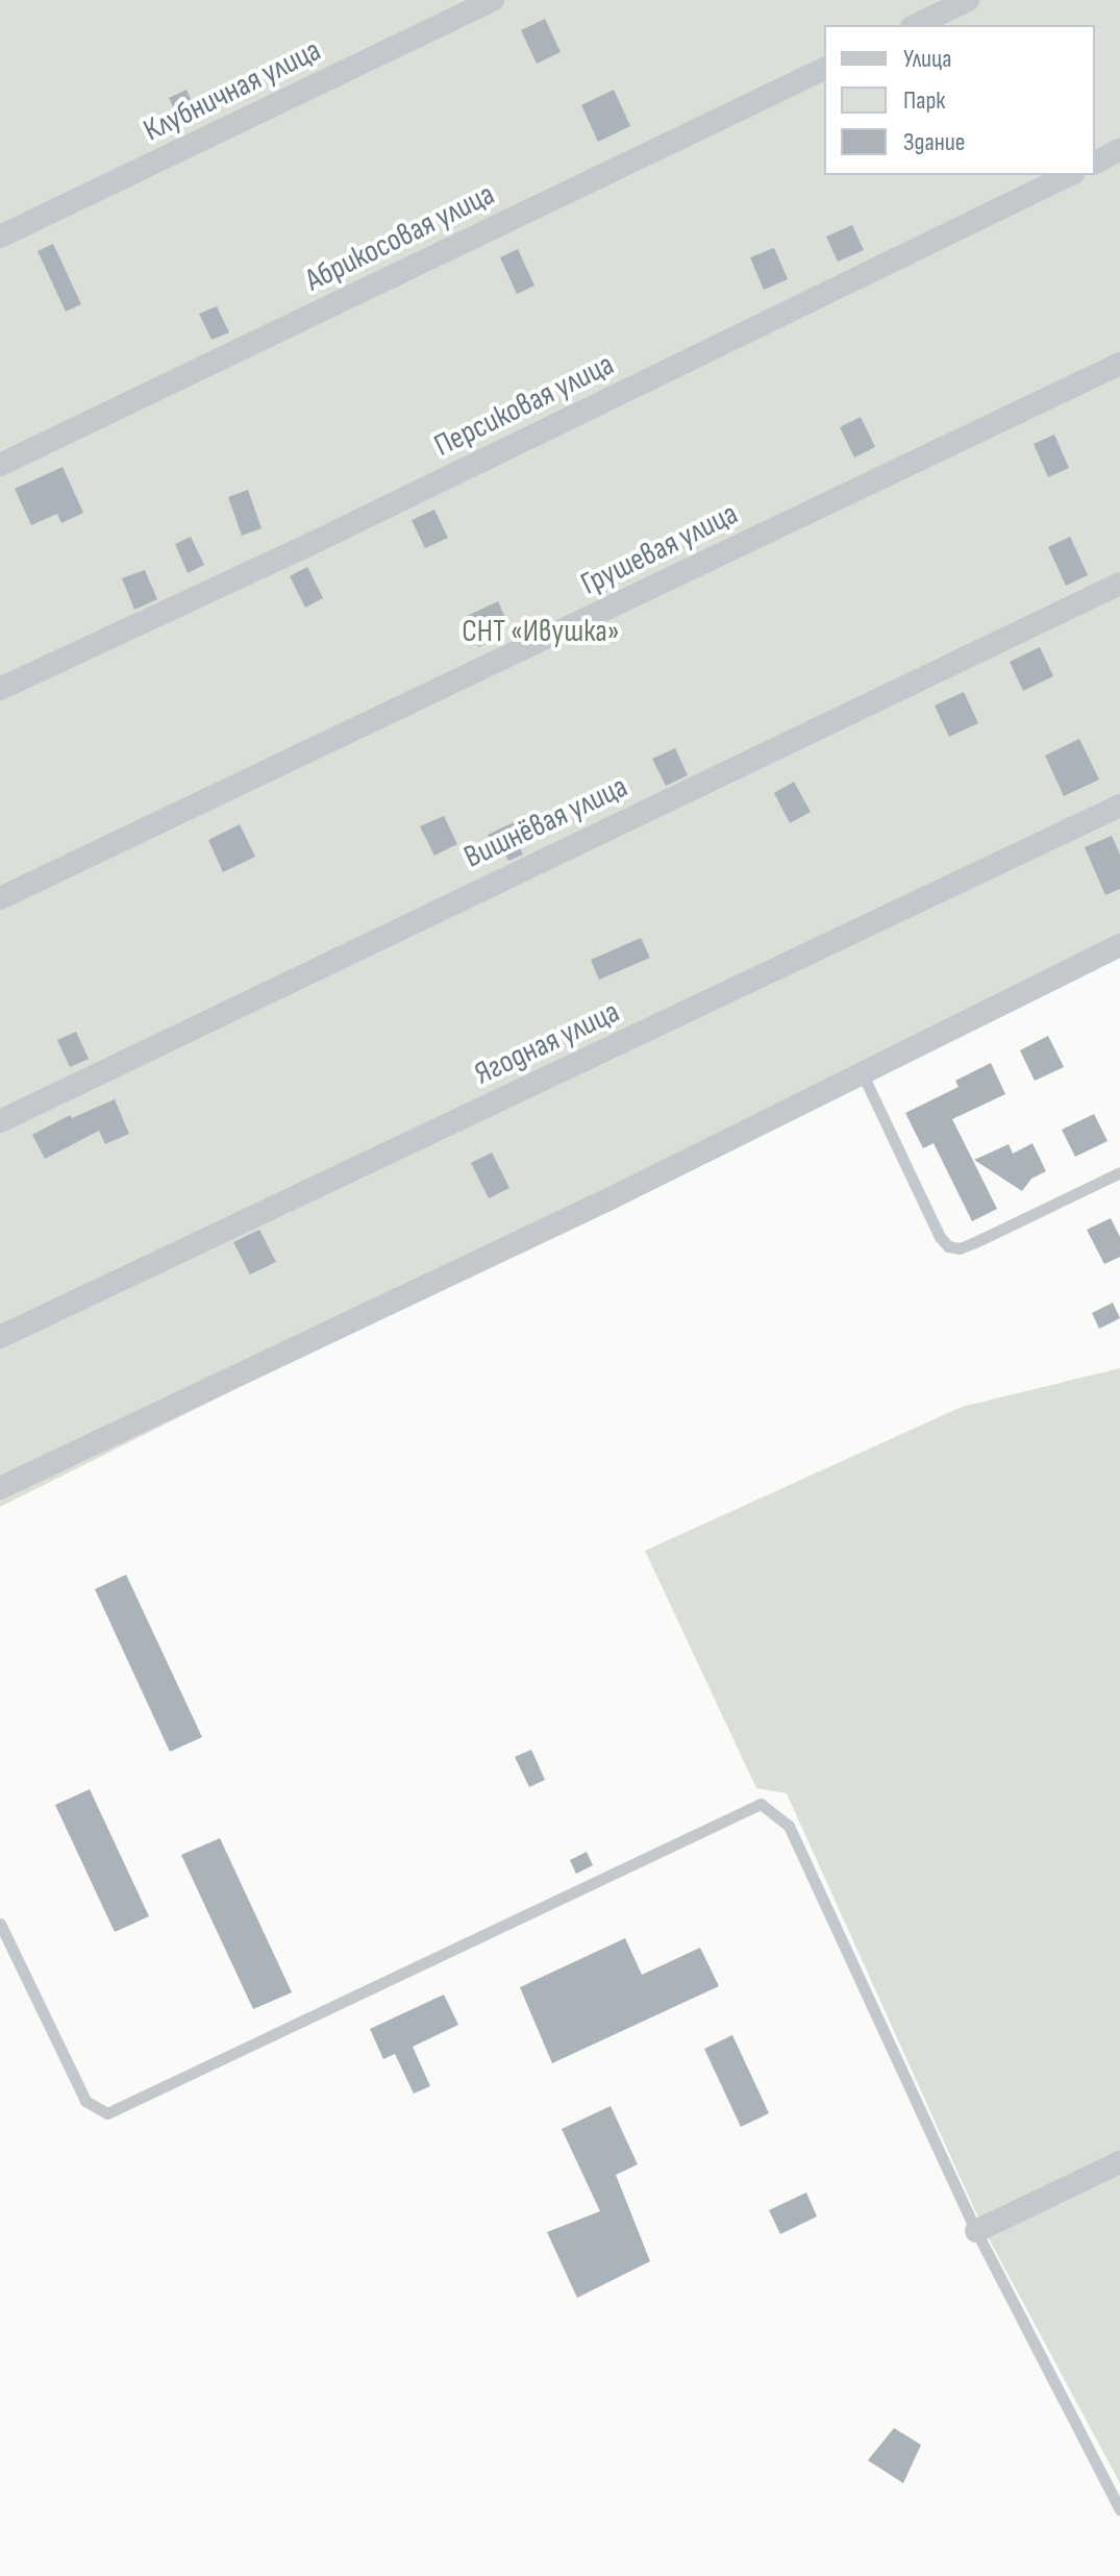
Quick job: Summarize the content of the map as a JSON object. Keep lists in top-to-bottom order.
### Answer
{
  "streets": {
    "street": [
      "Клубничная улица",
      "Абрикосовая улица",
      "Персиковая улица",
      "Грушевая улица",
      "Вишнёвая улица",
      "Ягодная улица"
    ]
  },
  "parks": ["СНТ «Ивушка»"],
  "legend": ["Улица", "Парк", "Здание"]
}
